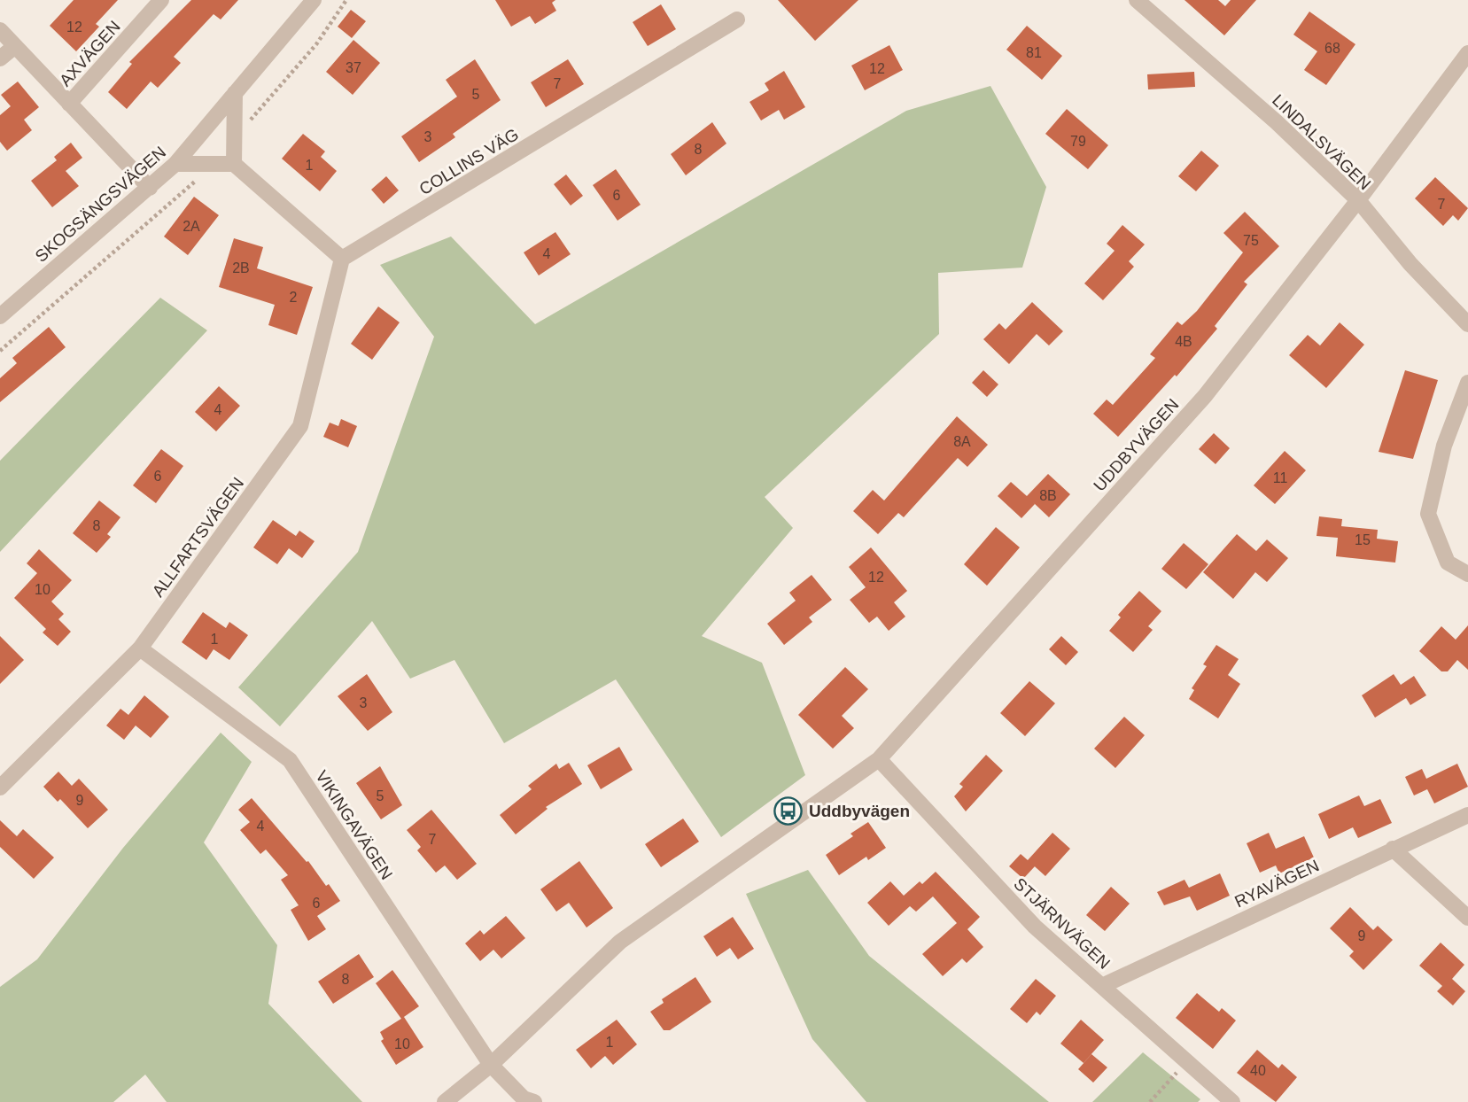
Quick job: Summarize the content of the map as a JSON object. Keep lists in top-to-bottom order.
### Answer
{
  "streets": {
    "street": [
      "AXVÄGEN",
      "LINDALSVÄGEN",
      "COLLINS VÄG",
      "SKOGSÄNGSVÄGEN",
      "UDDBYVÄGEN",
      "ALLFARTSVÄGEN",
      "VIKINGAVÄGEN",
      "RYAVÄGEN",
      "STJÄRNVÄGEN"
    ]
  },
  "crossings": [
    ["AXVÄGEN", "SKOGSÄNGSVÄGEN"],
    ["LINDALSVÄGEN", "UDDBYVÄGEN"],
    ["COLLINS VÄG", "ALLFARTSVÄGEN"],
    ["UDDBYVÄGEN", "VIKINGAVÄGEN"],
    ["UDDBYVÄGEN", "STJÄRNVÄGEN"],
    ["ALLFARTSVÄGEN", "VIKINGAVÄGEN"],
    ["RYAVÄGEN", "STJÄRNVÄGEN"]
  ],
  "places": {
    "bus stop": ["Uddbyvägen"]
  },
  "house_numbers": [
    "12",
    "68",
    "81",
    "37",
    "12",
    "7",
    "5",
    "3",
    "79",
    "8",
    "1",
    "6",
    "7",
    "2A",
    "75",
    "4",
    "2B",
    "2",
    "4B",
    "4",
    "8A",
    "6",
    "11",
    "8B",
    "8",
    "15",
    "12",
    "10",
    "1",
    "3",
    "5",
    "9",
    "4",
    "7",
    "6",
    "9",
    "8",
    "1",
    "10",
    "40"
  ]
}
